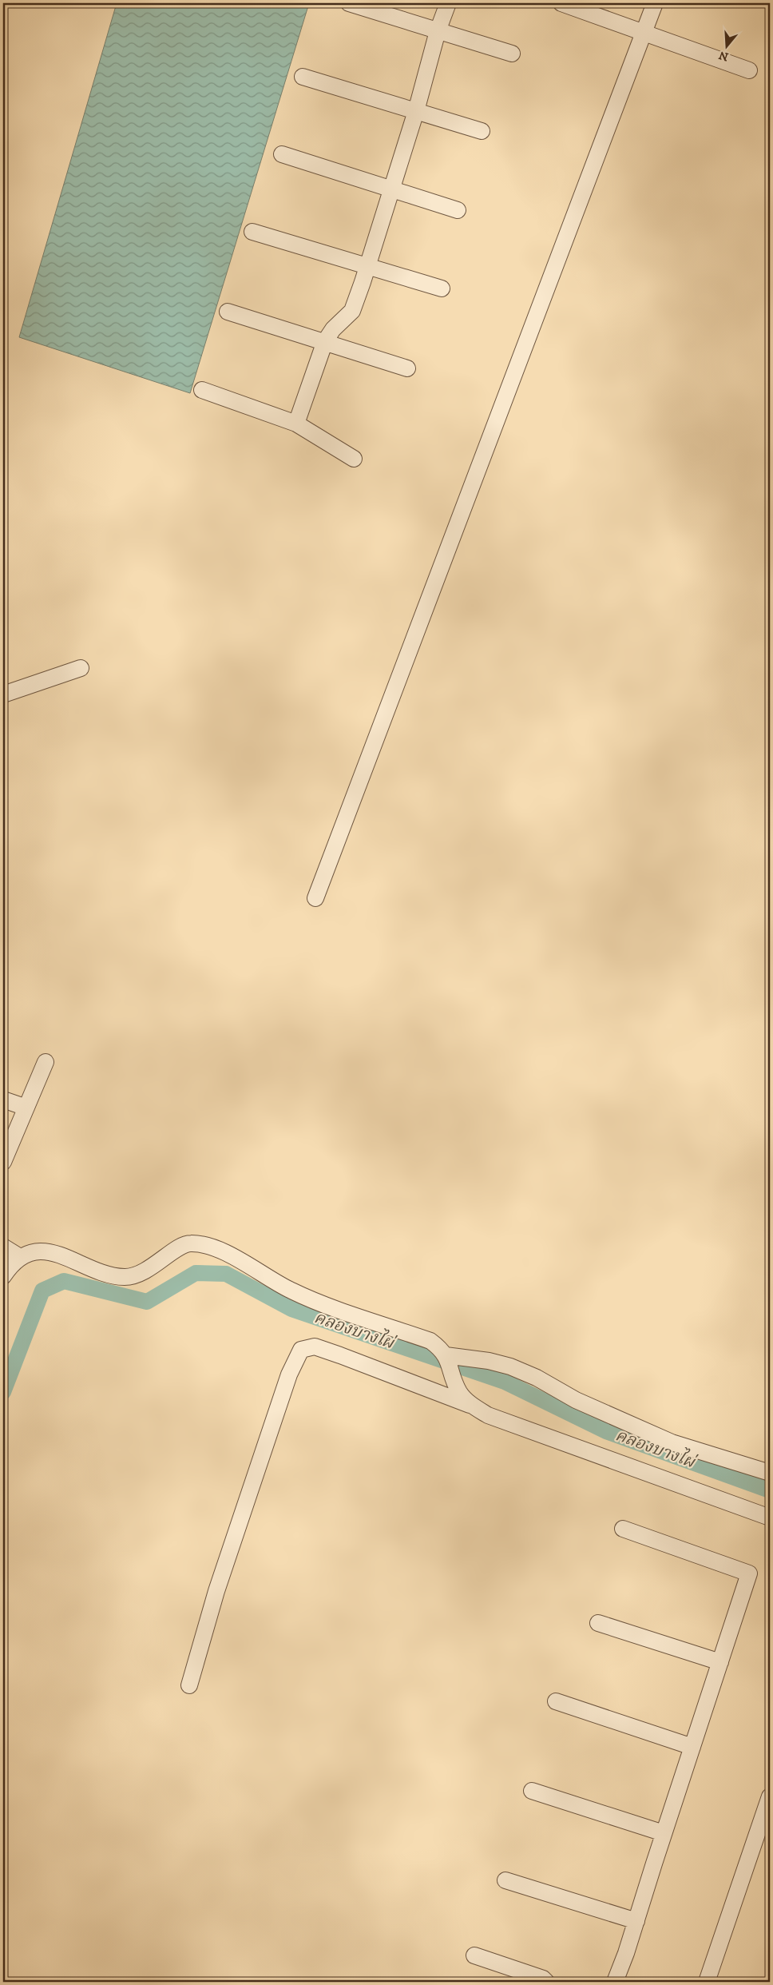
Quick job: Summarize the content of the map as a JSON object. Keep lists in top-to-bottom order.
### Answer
{
  "water": ["คลองบางไผ่"],
  "north": "bottom"
}
